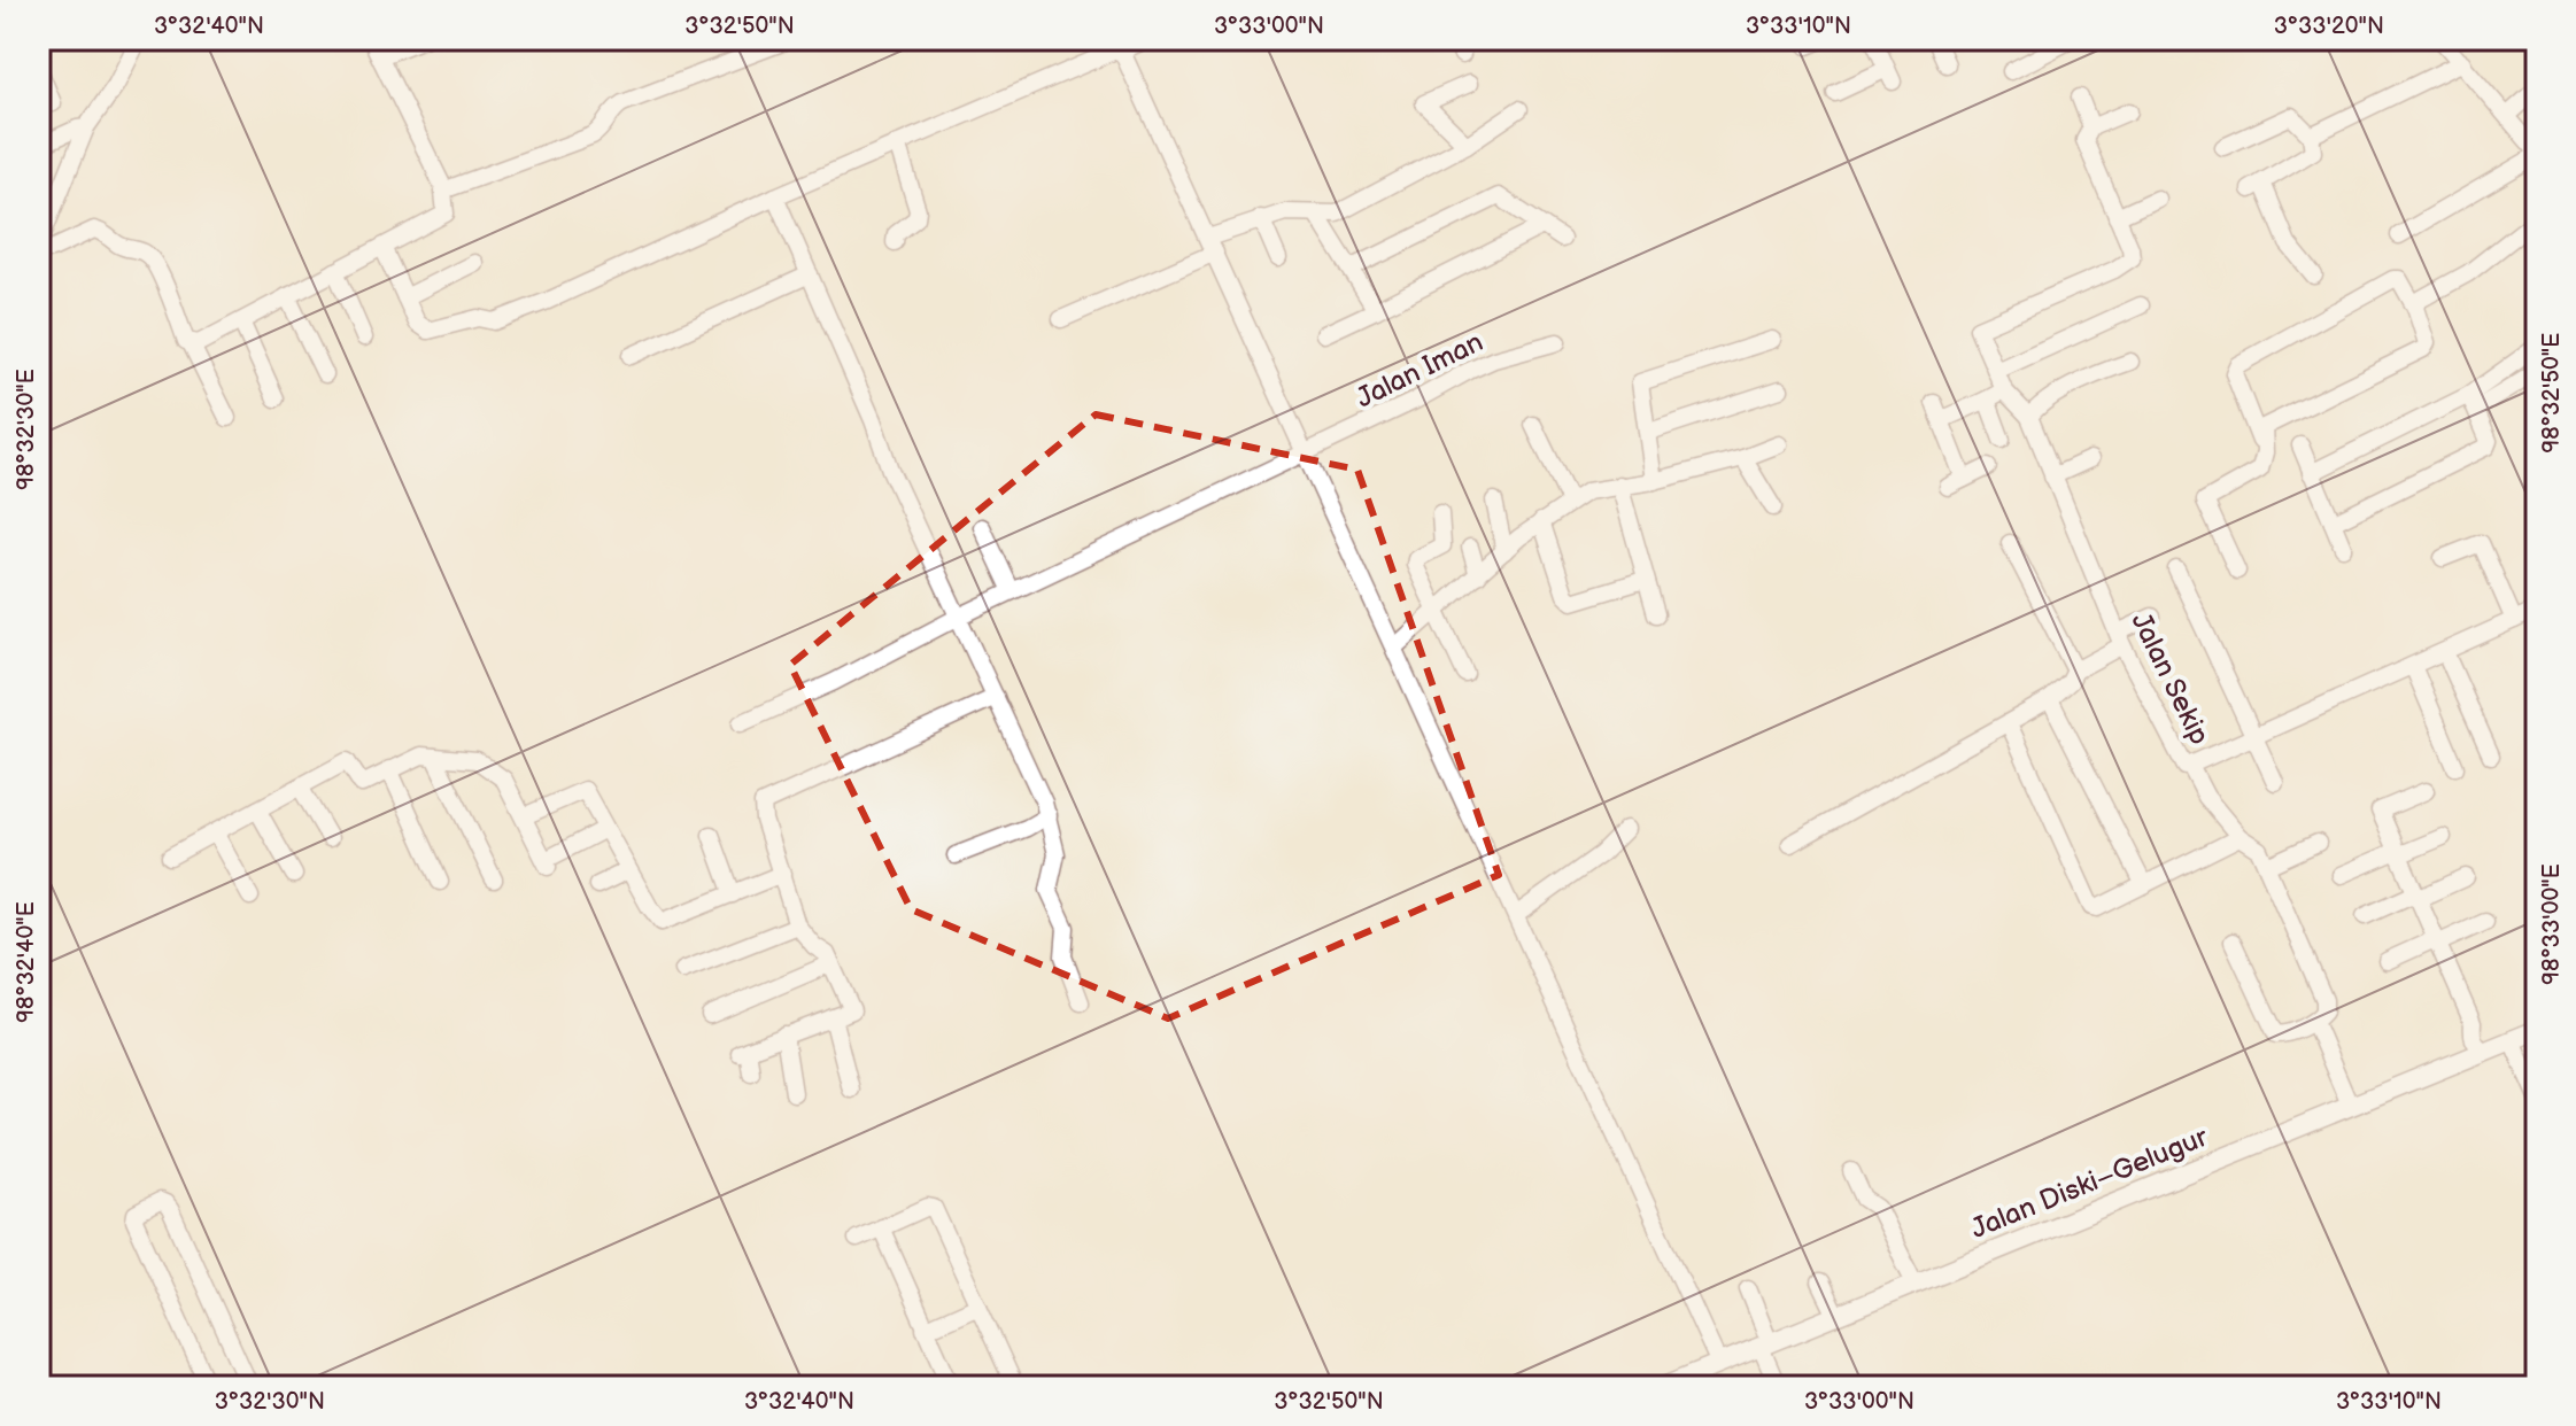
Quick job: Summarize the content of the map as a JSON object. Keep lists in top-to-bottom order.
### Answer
{
  "streets": {
    "main road": ["Jalan Diski–Gelugur"],
    "street": ["Jalan Iman", "Jalan Sekip"]
  },
  "coordinates": [
    "3°32'40\"N",
    "3°32'50\"N",
    "3°33'00\"N",
    "3°33'10\"N",
    "3°33'20\"N",
    "98°32'50\"E",
    "98°32'30\"E",
    "98°33'00\"E",
    "98°32'40\"E",
    "3°32'30\"N"
  ]
}
